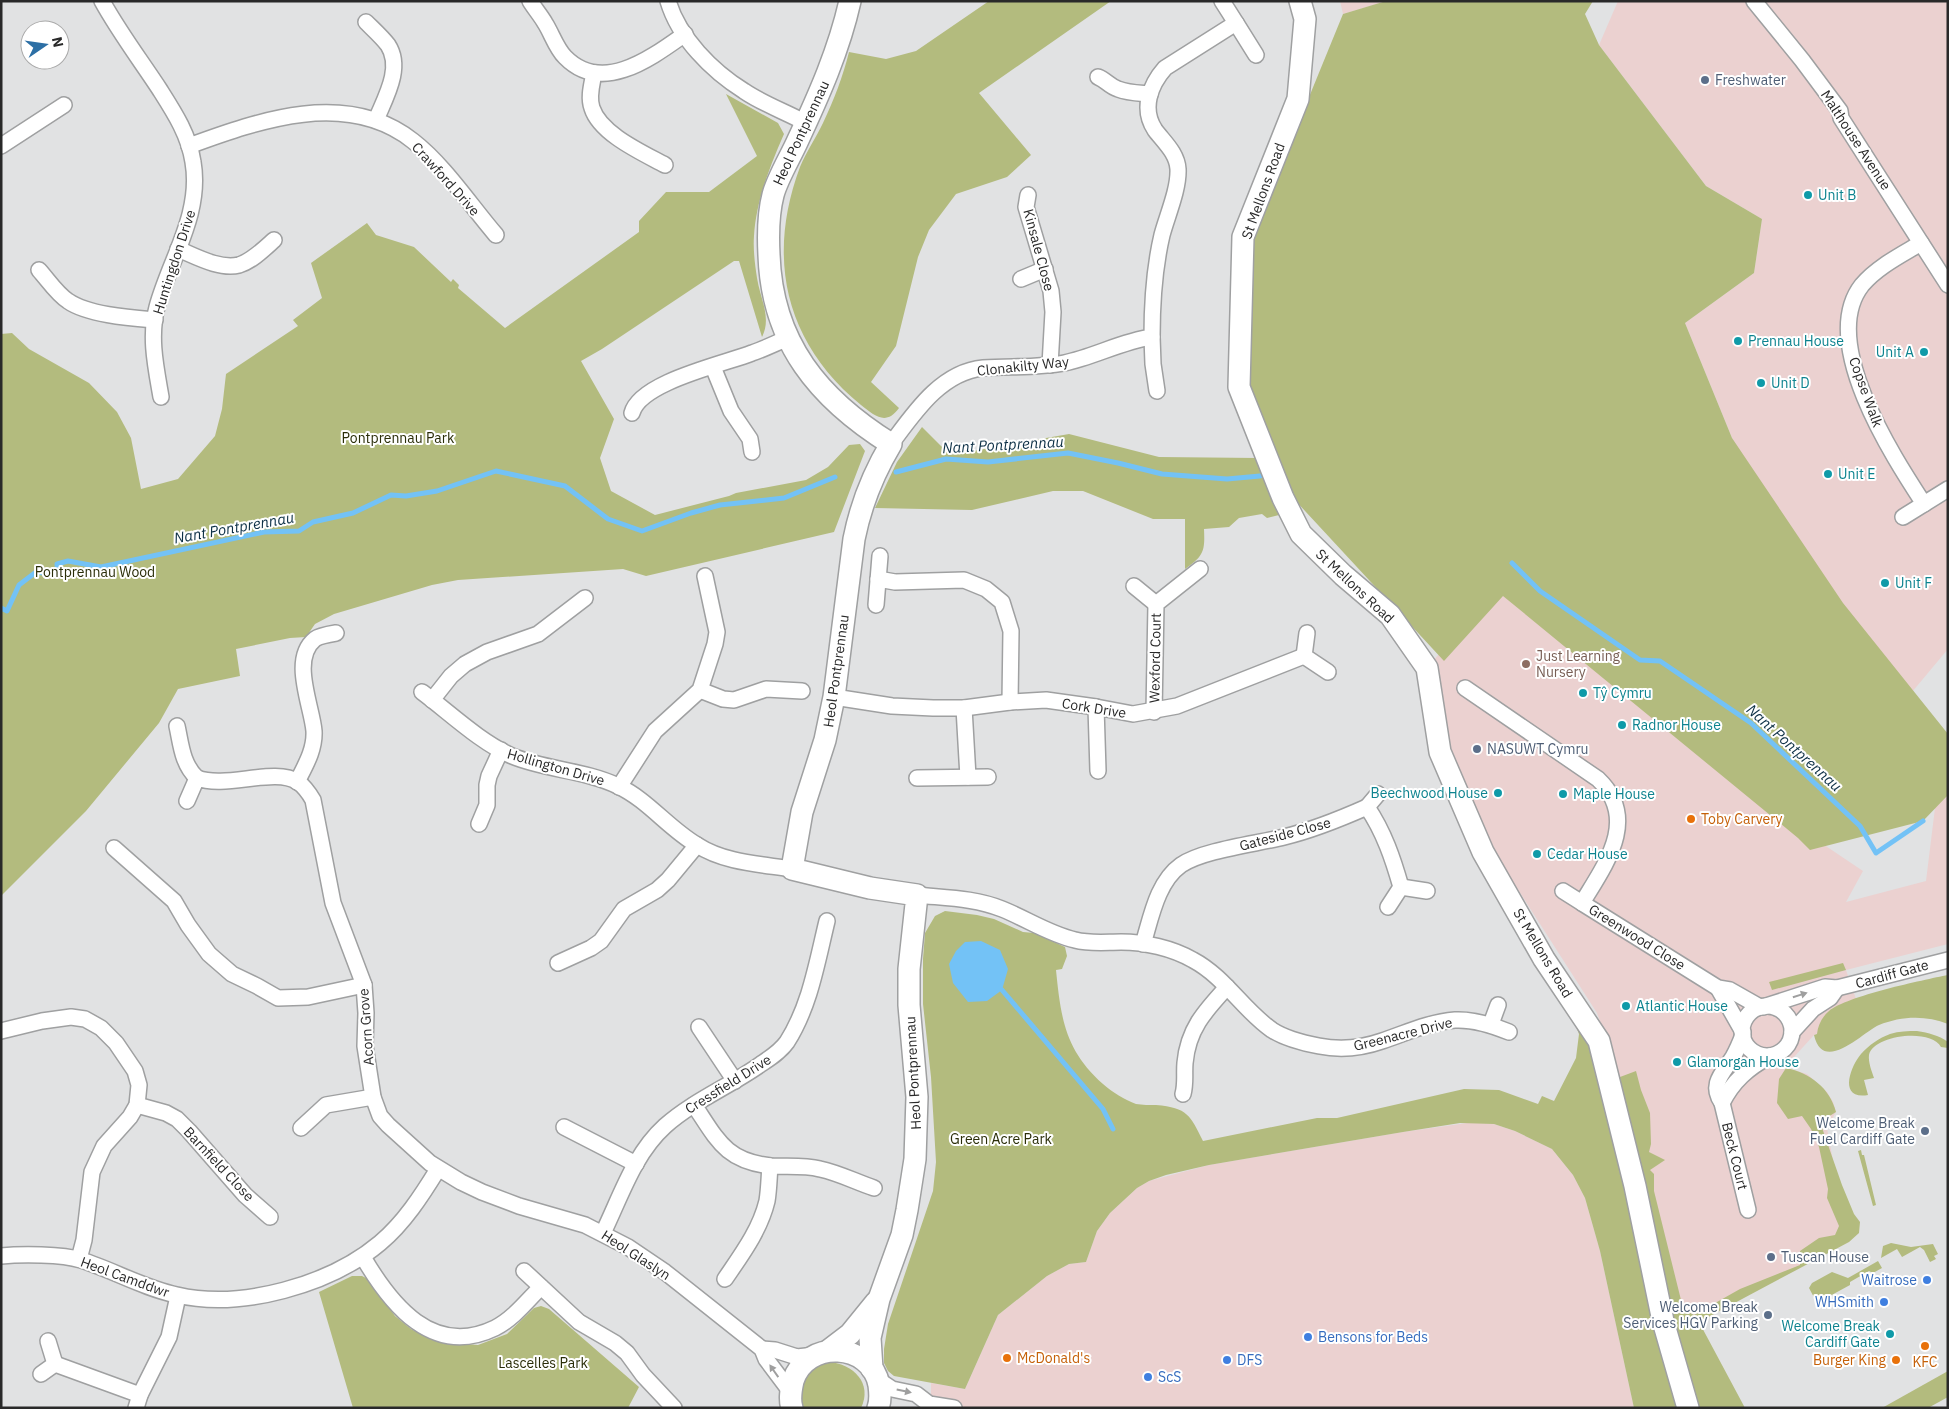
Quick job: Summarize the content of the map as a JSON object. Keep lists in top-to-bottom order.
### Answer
{
  "streets": {
    "street": [
      "Heol Pontprennau",
      "Malthouse Avenue",
      "Crawford Drive",
      "St Mellons Road",
      "Kinsale Close",
      "Huntingdon Drive",
      "Clonakilty Way",
      "Copse Walk",
      "Wexford Court",
      "Cork Drive",
      "Hollington Drive",
      "Gateside Close",
      "Greenwood Close",
      "Cardiff Gate",
      "Acorn Grove",
      "Greenacre Drive",
      "Cressfield Drive",
      "Beck Court",
      "Barnfield Close",
      "Heol Glaslyn",
      "Heol Camddwr"
    ]
  },
  "crossings": [
    ["Heol Pontprennau", "Clonakilty Way"],
    ["Heol Pontprennau", "Cork Drive"],
    ["Heol Pontprennau", "Hollington Drive"],
    ["Heol Pontprennau", "Greenacre Drive"],
    ["Heol Pontprennau", "Heol Glaslyn"],
    ["Malthouse Avenue", "Copse Walk"],
    ["Crawford Drive", "Huntingdon Drive"],
    ["Kinsale Close", "Clonakilty Way"],
    ["Wexford Court", "Cork Drive"],
    ["Gateside Close", "Greenacre Drive"],
    ["Greenwood Close", "Cardiff Gate"],
    ["Greenwood Close", "Beck Court"],
    ["Cardiff Gate", "Beck Court"],
    ["Acorn Grove", "Heol Glaslyn"],
    ["Acorn Grove", "Heol Camddwr"],
    ["Cressfield Drive", "Heol Glaslyn"],
    ["Heol Glaslyn", "Heol Camddwr"]
  ],
  "water": ["Nant Pontprennau"],
  "parks": [
    "Pontprennau Park",
    "Pontprennau Wood",
    "Green Acre Park",
    "Lascelles Park"
  ],
  "places": [
    "Freshwater",
    "Unit B",
    "Prennau House",
    "Unit A",
    "Unit D",
    "Unit E",
    "Unit F",
    "Just Learning Nursery",
    "Tŷ Cymru",
    "Radnor House",
    "NASUWT Cymru",
    "Beechwood House",
    "Maple House",
    "Toby Carvery",
    "Cedar House",
    "Atlantic House",
    "Glamorgan House",
    "Welcome Break Fuel Cardiff Gate",
    "Tuscan House",
    "Waitrose",
    "WHSmith",
    "Welcome Break Services HGV Parking",
    "Welcome Break Cardiff Gate",
    "Bensons for Beds",
    "KFC",
    "McDonald's",
    "DFS",
    "Burger King",
    "ScS"
  ],
  "north": "right"
}
